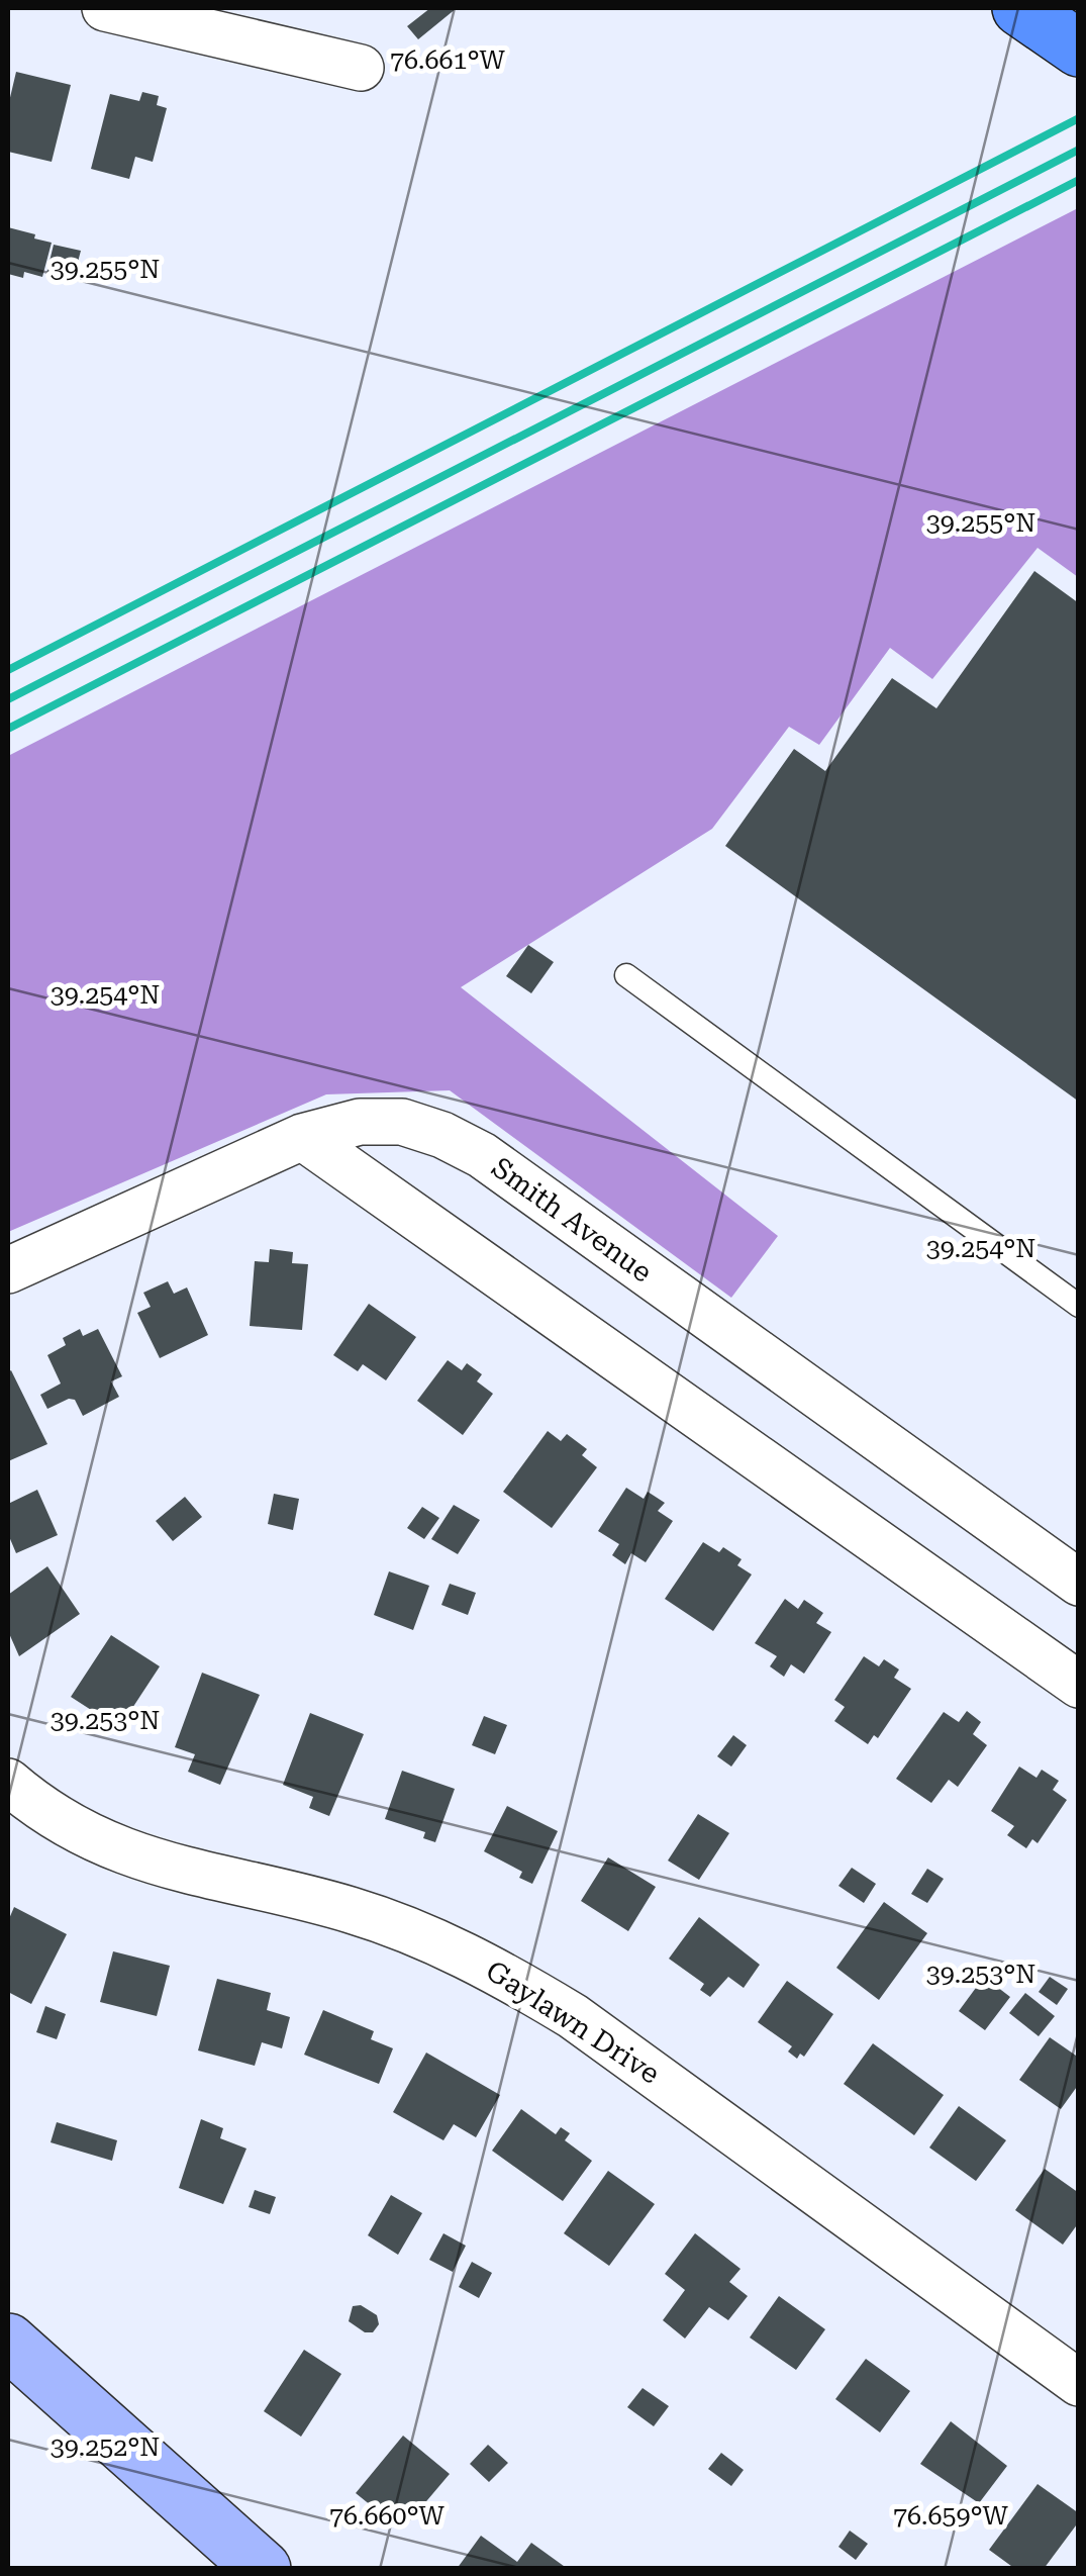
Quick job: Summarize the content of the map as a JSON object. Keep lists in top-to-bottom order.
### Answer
{
  "streets": {
    "street": ["Smith Avenue", "Gaylawn Drive"]
  },
  "coordinates": [
    "76.661°W",
    "39.255°N",
    "39.254°N",
    "39.253°N",
    "39.252°N",
    "76.660°W",
    "76.659°W"
  ]
}
